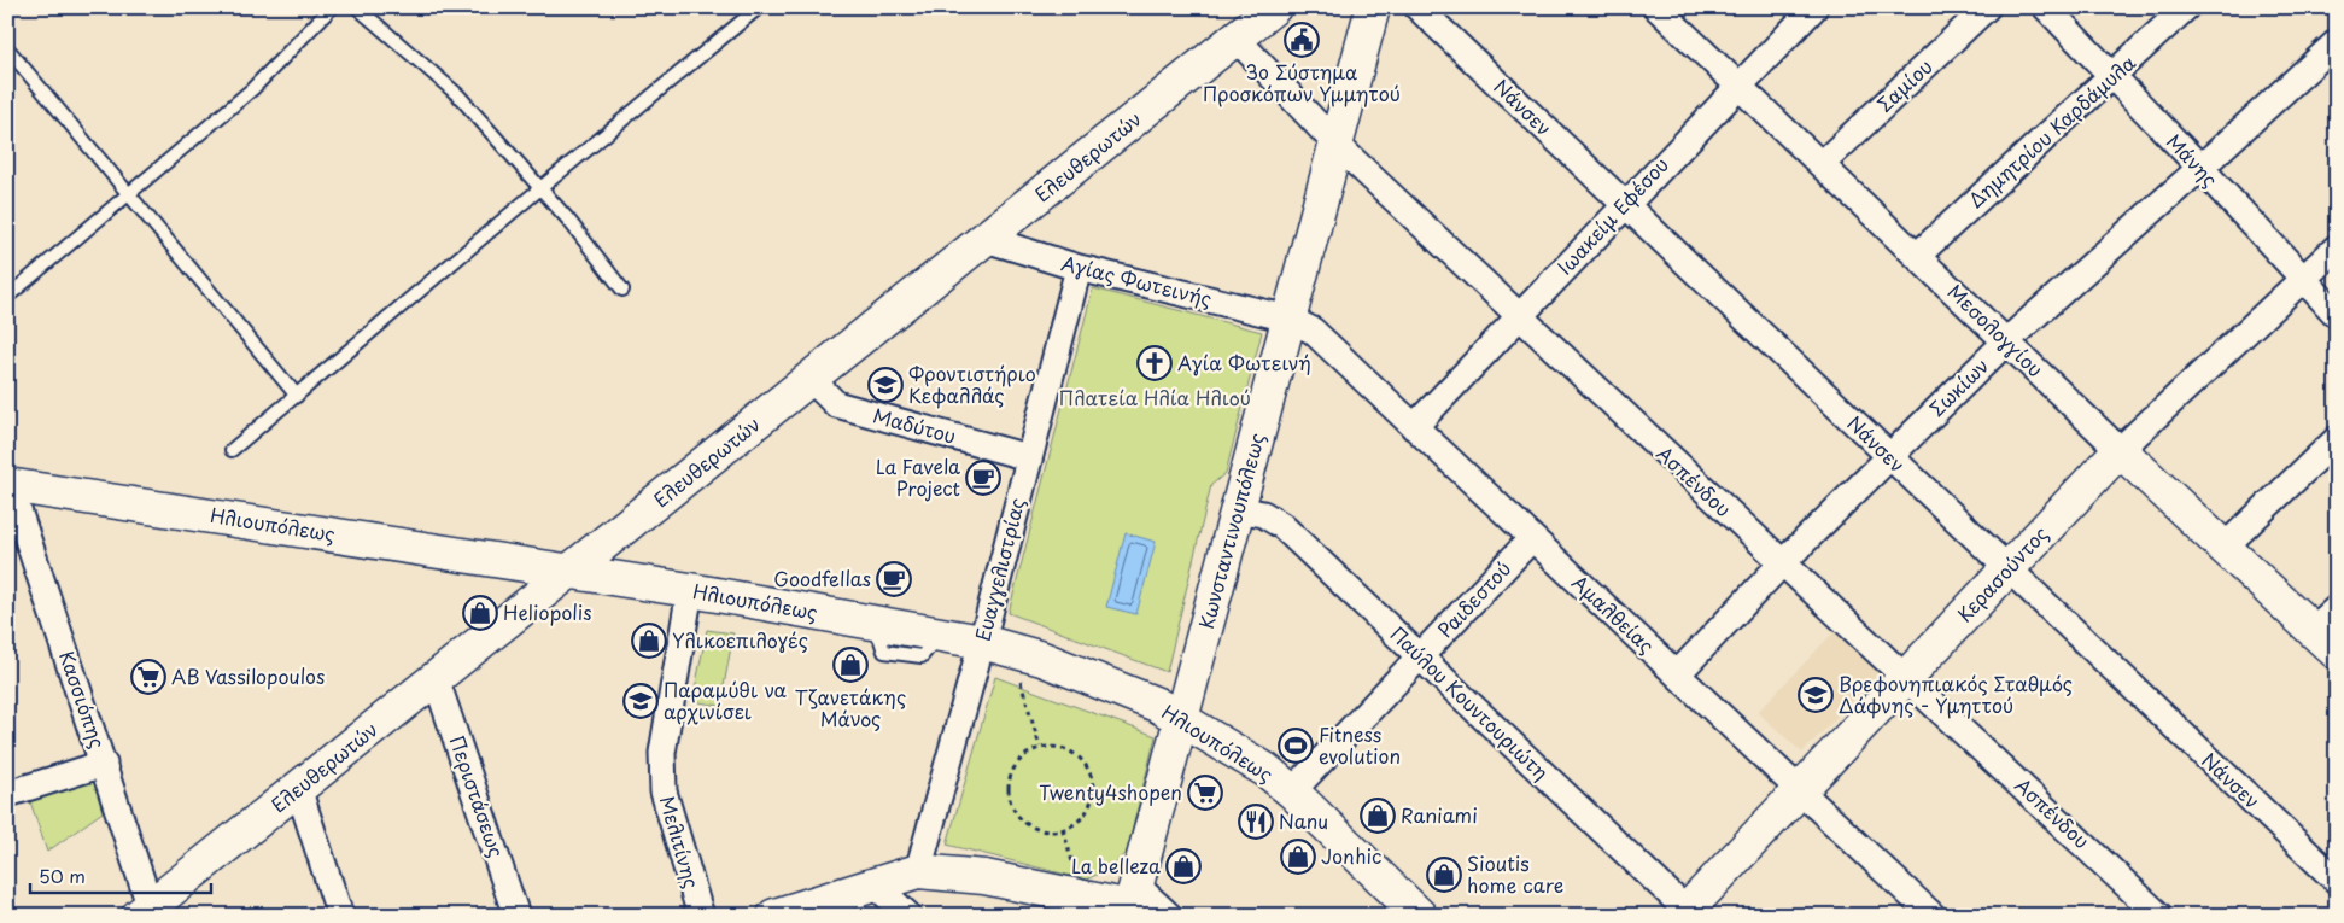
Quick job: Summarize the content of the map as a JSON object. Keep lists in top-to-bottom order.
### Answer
{
  "streets": {
    "main road": [
      "Ελευθερωτών",
      "Μεσολογγίου",
      "Ηλιουπόλεως",
      "Κωνσταντινουπόλεως",
      "Κερασούντος"
    ],
    "street": [
      "Σαμίου",
      "Νάνσεν",
      "Δημητρίου Καρδάμυλα",
      "Μάνης",
      "Ιωακείμ Εφέσου",
      "Αγίας Φωτεινής",
      "Σωκίων",
      "Μαδύτου",
      "Ασπένδου",
      "Ευαγγελιστρίας",
      "Ραιδεστού",
      "Αμαλθείας",
      "Κασσιόπης",
      "Παύλου Κουντουριώτη",
      "Περιστάσεως",
      "Μελιτίνης"
    ]
  },
  "crossings": [
    ["Σαμίου", "Μεσολογγίου"],
    ["Νάνσεν", "Ιωακείμ Εφέσου"],
    ["Νάνσεν", "Σωκίων"],
    ["Νάνσεν", "Κερασούντος"],
    ["Δημητρίου Καρδάμυλα", "Μάνης"],
    ["Δημητρίου Καρδάμυλα", "Μεσολογγίου"],
    ["Ελευθερωτών", "Αγίας Φωτεινής"],
    ["Ελευθερωτών", "Μαδύτου"],
    ["Ελευθερωτών", "Ασπένδου"],
    ["Ελευθερωτών", "Ηλιουπόλεως"],
    ["Ελευθερωτών", "Κασσιόπης"],
    ["Ελευθερωτών", "Περιστάσεως"],
    ["Μάνης", "Σωκίων"],
    ["Μάνης", "Κερασούντος"],
    ["Ιωακείμ Εφέσου", "Μεσολογγίου"],
    ["Ιωακείμ Εφέσου", "Ασπένδου"],
    ["Ιωακείμ Εφέσου", "Αμαλθείας"],
    ["Αγίας Φωτεινής", "Κωνσταντινουπόλεως"],
    ["Αγίας Φωτεινής", "Ευαγγελιστρίας"],
    ["Αγίας Φωτεινής", "Αμαλθείας"],
    ["Μεσολογγίου", "Σωκίων"],
    ["Μεσολογγίου", "Κερασούντος"],
    ["Σωκίων", "Ασπένδου"],
    ["Σωκίων", "Αμαλθείας"],
    ["Μαδύτου", "Ευαγγελιστρίας"],
    ["Ασπένδου", "Κωνσταντινουπόλεως"],
    ["Ασπένδου", "Κερασούντος"],
    ["Ηλιουπόλεως", "Κωνσταντινουπόλεως"],
    ["Ηλιουπόλεως", "Ευαγγελιστρίας"],
    ["Ηλιουπόλεως", "Ραιδεστού"],
    ["Ηλιουπόλεως", "Κασσιόπης"],
    ["Ηλιουπόλεως", "Μελιτίνης"],
    ["Κωνσταντινουπόλεως", "Αμαλθείας"],
    ["Κωνσταντινουπόλεως", "Παύλου Κουντουριώτη"],
    ["Κερασούντος", "Αμαλθείας"],
    ["Κερασούντος", "Παύλου Κουντουριώτη"],
    ["Ραιδεστού", "Αμαλθείας"],
    ["Ραιδεστού", "Παύλου Κουντουριώτη"]
  ],
  "parks": ["Πλατεία Ηλία Ηλιού"],
  "places": {
    "public building": ["3o Σύστημα Προσκόπων Υμμητού"],
    "church": ["Αγία Φωτεινή"],
    "school or university": ["Φροντιστήριο Κεφαλλάς", "Βρεφονηπιακός Σταθμός Δάφνης - Υμηττού", "Παραμύθι να αρχινίσει"],
    "cafe": ["La Favela Project", "Goodfellas"],
    "shop": [
      "Heliopolis",
      "Υλικοεπιλογές",
      "Τζανετάκης Μάνος",
      "Raniami",
      "Jonhic",
      "La belleza",
      "Sioutis home care"
    ],
    "supermarket": ["AB Vassilopoulos", "Twenty4shopen"],
    "sports": ["Fitness evolution"],
    "restaurant": ["Nanu"]
  },
  "scale_bar": "50 m"
}
